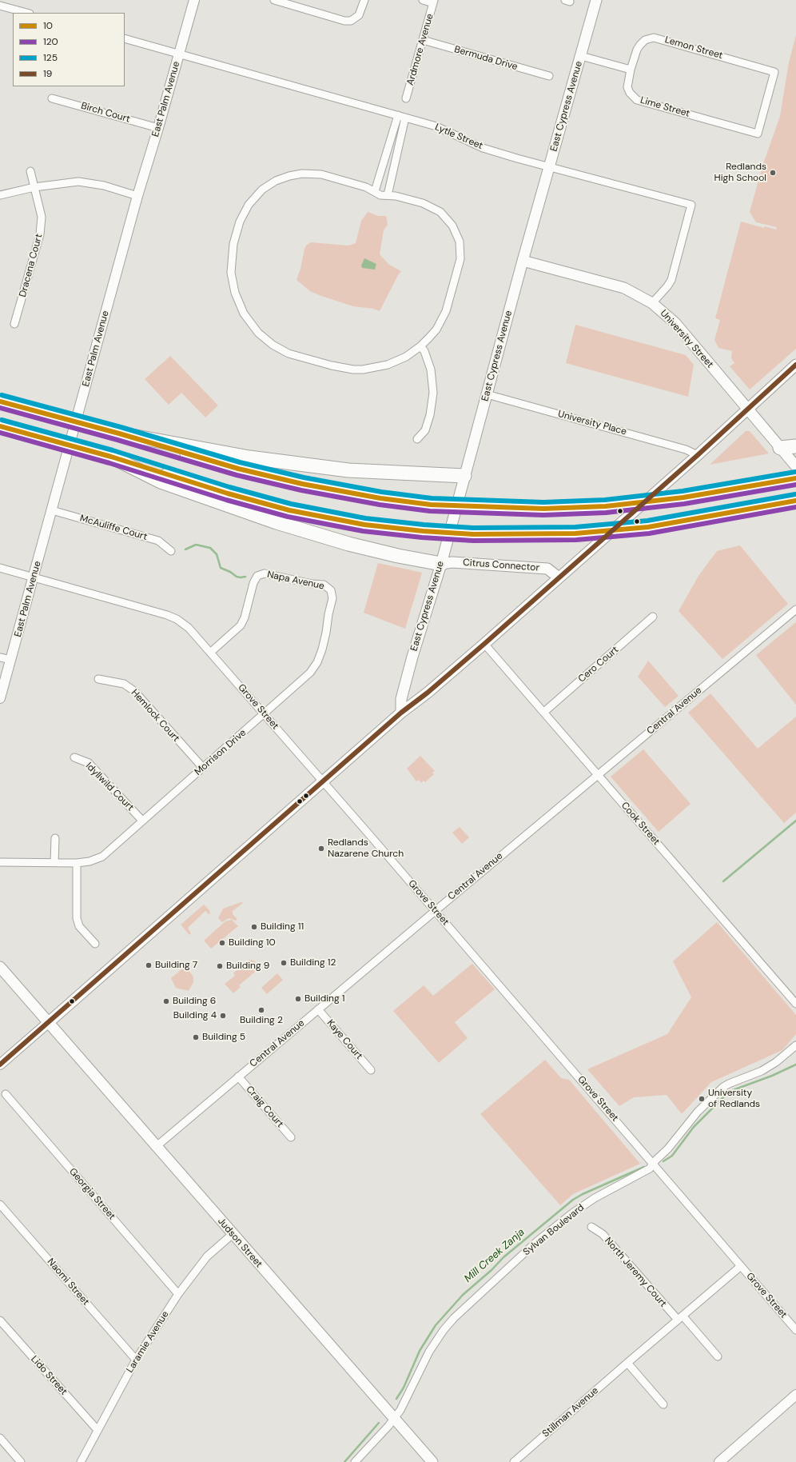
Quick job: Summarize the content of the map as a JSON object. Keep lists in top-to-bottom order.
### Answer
{
  "streets": {
    "main road": [
      "East Cypress Avenue",
      "University Street",
      "Citrus Connector",
      "Judson Street"
    ],
    "street": [
      "Lemon Street",
      "Ardmore Avenue",
      "Bermuda Drive",
      "East Palm Avenue",
      "Lime Street",
      "Birch Court",
      "Lytle Street",
      "Dracena Court",
      "University Place",
      "McAuliffe Court",
      "Napa Avenue",
      "Cero Court",
      "Grove Street",
      "Central Avenue",
      "Hemlock Court",
      "Morrison Drive",
      "Idyllwild Court",
      "Cook Street",
      "Kaye Court",
      "Craig Court",
      "Georgia Street",
      "Sylvan Boulevard",
      "North Jeremy Court",
      "Naomi Street",
      "Laramie Avenue",
      "Lido Street",
      "Stillman Avenue"
    ]
  },
  "crossings": [
    ["Lemon Street", "Lime Street"],
    ["Ardmore Avenue", "Bermuda Drive"],
    ["East Palm Avenue", "Birch Court"],
    ["East Palm Avenue", "Lytle Street"],
    ["East Palm Avenue", "McAuliffe Court"],
    ["East Palm Avenue", "Grove Street"],
    ["East Cypress Avenue", "Lytle Street"],
    ["East Cypress Avenue", "University Street"],
    ["East Cypress Avenue", "University Place"],
    ["East Cypress Avenue", "Citrus Connector"],
    ["Lytle Street", "University Street"],
    ["Napa Avenue", "Grove Street"],
    ["Napa Avenue", "Morrison Drive"],
    ["Cero Court", "Cook Street"],
    ["Grove Street", "Central Avenue"],
    ["Grove Street", "Morrison Drive"],
    ["Grove Street", "Sylvan Boulevard"],
    ["Grove Street", "Stillman Avenue"],
    ["Central Avenue", "Cook Street"],
    ["Central Avenue", "Kaye Court"],
    ["Central Avenue", "Craig Court"],
    ["Central Avenue", "Judson Street"],
    ["Hemlock Court", "Morrison Drive"],
    ["Morrison Drive", "Idyllwild Court"],
    ["Georgia Street", "Laramie Avenue"],
    ["Sylvan Boulevard", "Judson Street"],
    ["Judson Street", "Laramie Avenue"],
    ["North Jeremy Court", "Stillman Avenue"],
    ["Naomi Street", "Laramie Avenue"],
    ["Laramie Avenue", "Lido Street"]
  ],
  "water": ["Mill Creek Zanja"],
  "places": [
    "Redlands High School",
    "Redlands Nazarene Church",
    "Building 11",
    "Building 10",
    "Building 12",
    "Building 7",
    "Building 9",
    "Building 1",
    "Building 6",
    "Building 2",
    "Building 4",
    "Building 5",
    "University of Redlands"
  ],
  "lines": [
    "transit line 19",
    "transit line 125",
    "transit line 10",
    "transit line 120"
  ],
  "legend": [
    "10",
    "120",
    "125",
    "19"
  ]
}
